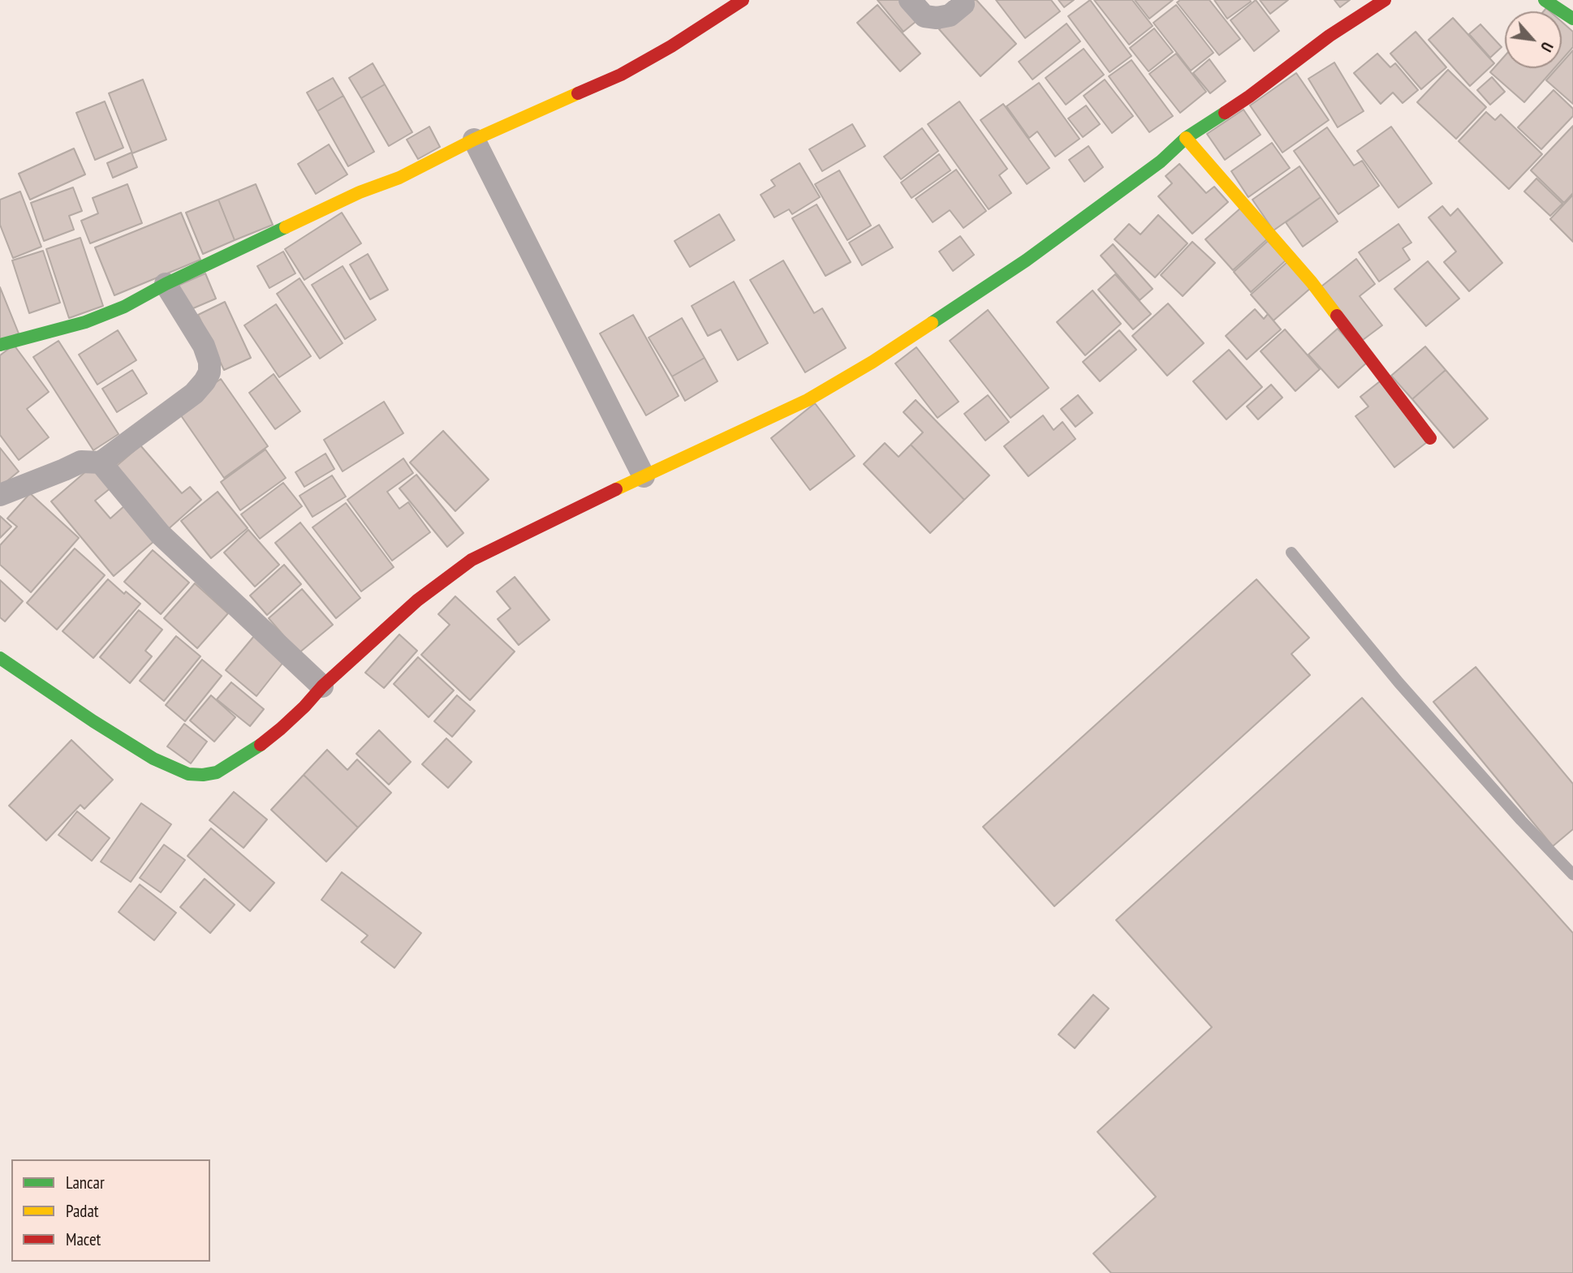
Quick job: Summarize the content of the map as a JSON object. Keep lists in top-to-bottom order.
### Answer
{
  "legend": ["Lancar", "Padat", "Macet"],
  "north": "bottom right"
}
